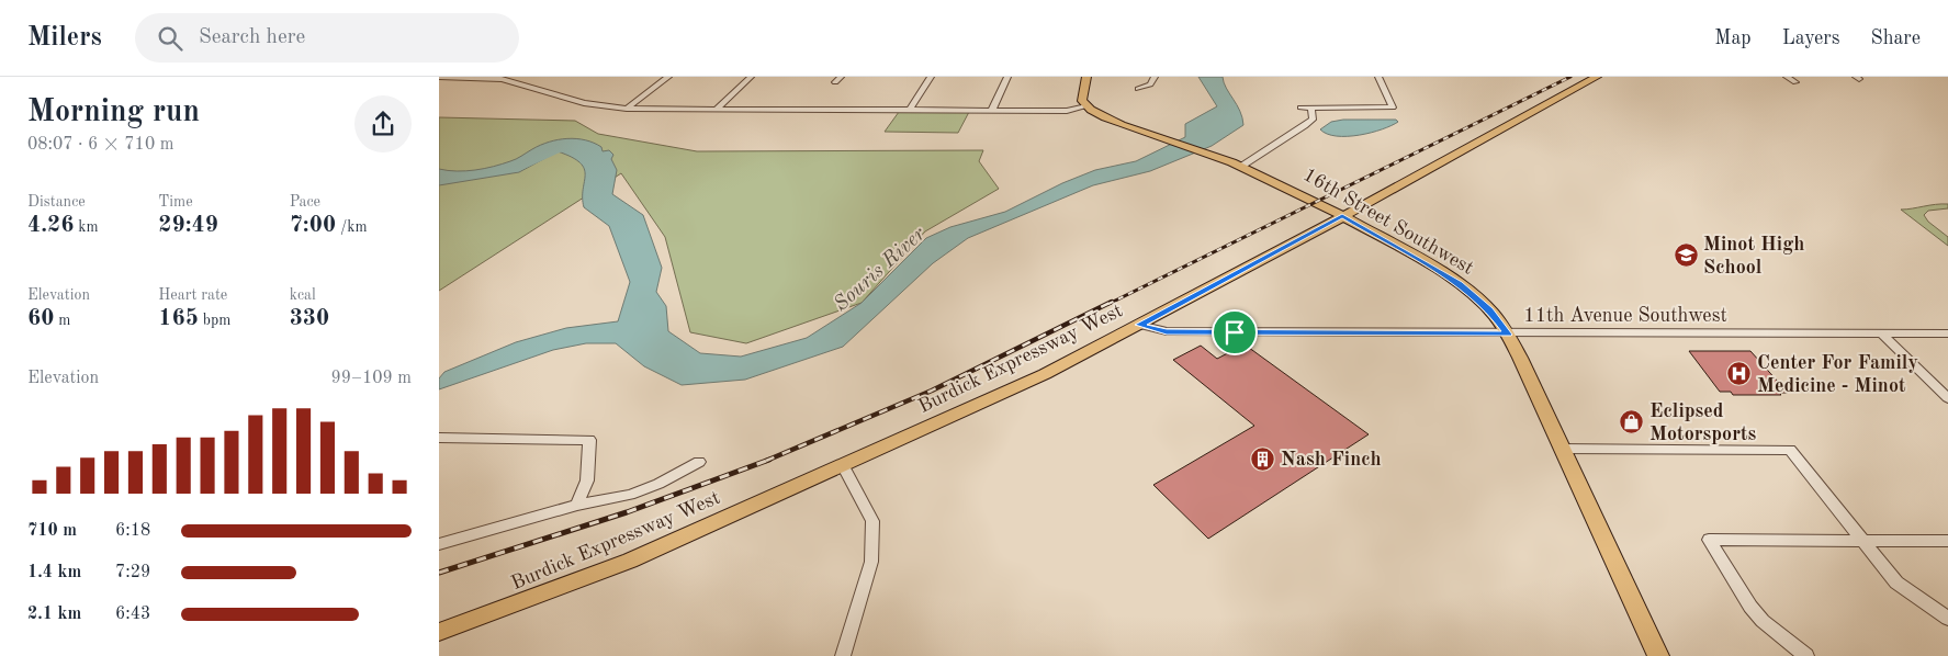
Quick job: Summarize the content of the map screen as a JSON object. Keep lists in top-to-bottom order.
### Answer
{
  "streets": {
    "main road": ["16th Street Southwest", "Burdick Expressway West"],
    "street": ["11th Avenue Southwest"]
  },
  "crossings": [
    ["16th Street Southwest", "11th Avenue Southwest"],
    ["16th Street Southwest", "Burdick Expressway West"],
    ["11th Avenue Southwest", "Burdick Expressway West"]
  ],
  "water": ["Souris River"],
  "places": {
    "school or university": ["Minot High School"],
    "hospital": ["Center For Family Medicine - Minot"],
    "shop": ["Eclipsed Motorsports"],
    "building": ["Nash Finch"]
  },
  "page": {
    "header": "Milers",
    "search": "Search here",
    "nav": ["Map", "Layers", "Share"],
    "heading": ["Morning run", "08:07 · 6 × 710 m"],
    "stats": [
      ["Distance", "4.26 km"],
      ["Time", "29:49"],
      ["Pace", "7:00 /km"],
      ["Elevation", "60 m"],
      ["Heart rate", "165 bpm"],
      ["kcal", "330"]
    ],
    "chart": ["Elevation", "99–109 m"],
    "list": [
      {
        "name": "710 m",
        "note": "6:18"
      },
      {
        "name": "1.4 km",
        "note": "7:29"
      },
      {
        "name": "2.1 km",
        "note": "6:43"
      }
    ]
  }
}
